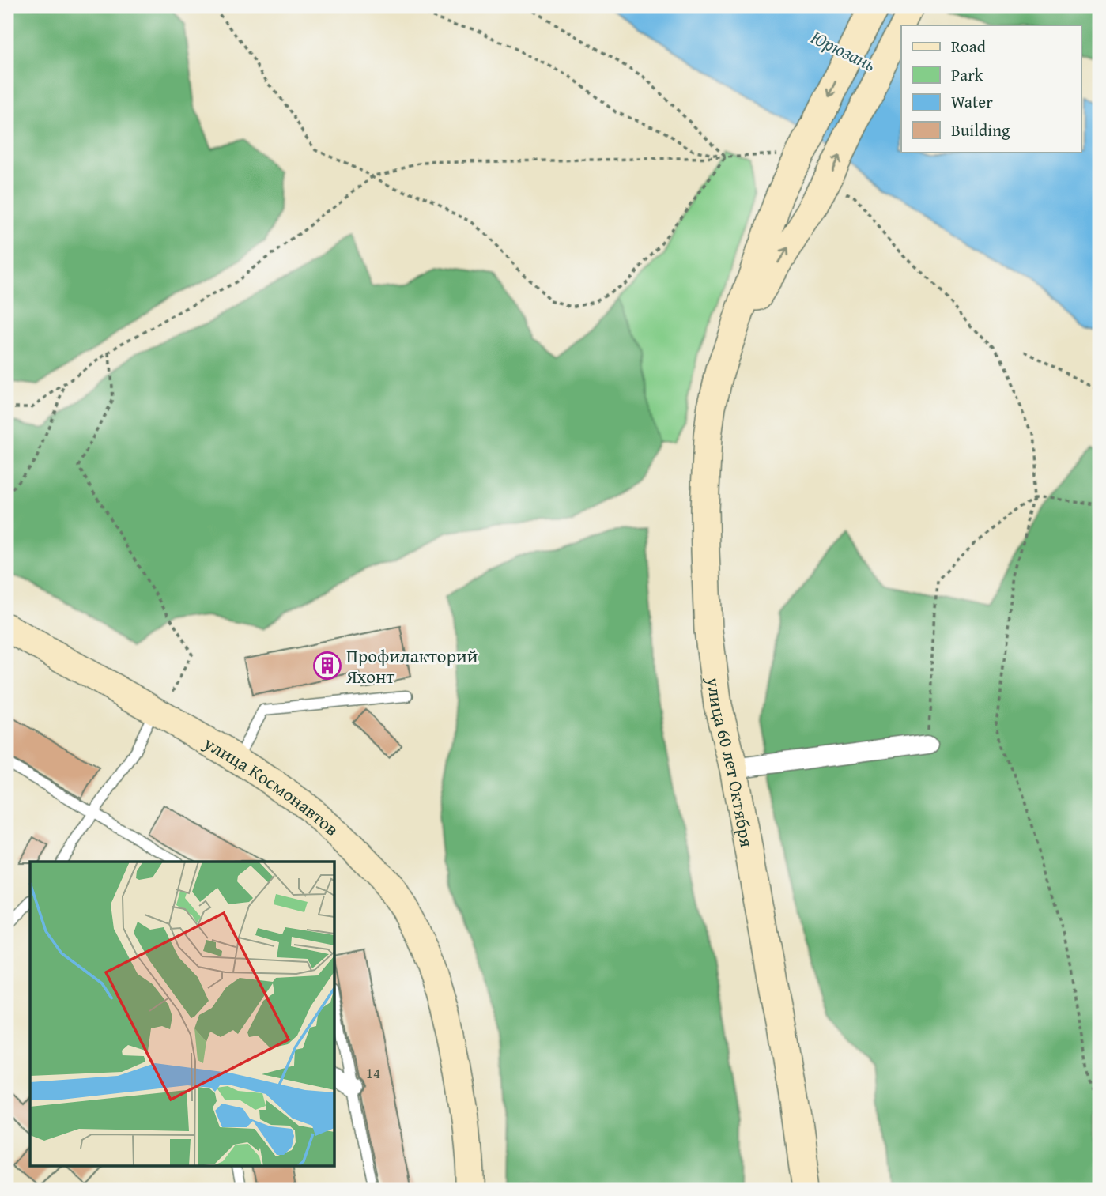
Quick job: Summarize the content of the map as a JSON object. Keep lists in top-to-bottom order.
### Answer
{
  "streets": {
    "main road": ["улица 60 лет Октября", "улица Космонавтов"]
  },
  "water": ["Юрюзань"],
  "places": {
    "building": ["Профилакторий Яхонт"]
  },
  "house_numbers": ["14"],
  "legend": [
    "Road",
    "Park",
    "Water",
    "Building"
  ]
}
